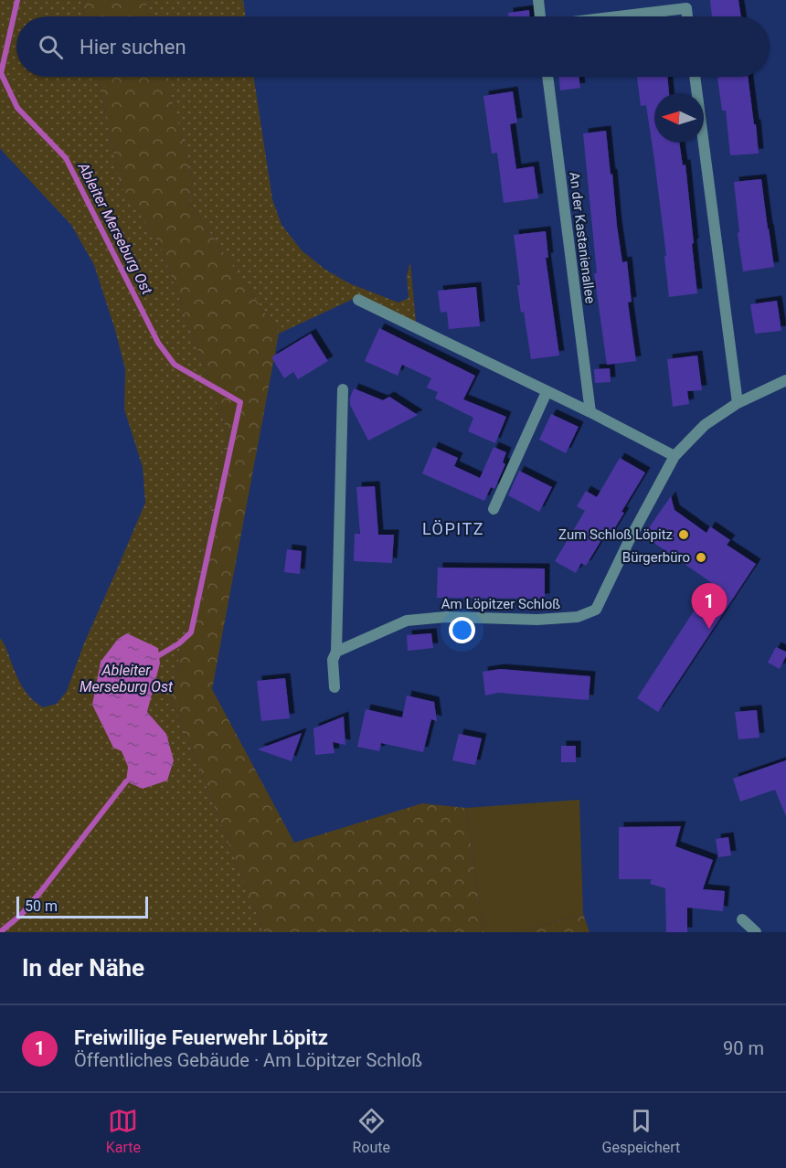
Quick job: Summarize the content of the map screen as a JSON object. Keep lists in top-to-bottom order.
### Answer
{
  "streets": {
    "street": ["An der Kastanienallee", "Am Löpitzer Schloß"]
  },
  "districts": ["LÖPITZ"],
  "water": ["Ableiter Merseburg Ost"],
  "places": ["Zum Schloß Löpitz", "Bürgerbüro"],
  "scale_bar": "50 m",
  "north": "left",
  "page": {
    "search": "Hier suchen",
    "pins": "1",
    "scale": "50 m",
    "heading": "In der Nähe",
    "list": [
      {
        "mark": "1",
        "name": "Freiwillige Feuerwehr Löpitz",
        "note": "Öffentliches Gebäude · Am Löpitzer Schloß",
        "value": "90 m"
      }
    ],
    "nav": ["Karte", "Route", "Gespeichert"]
  }
}
